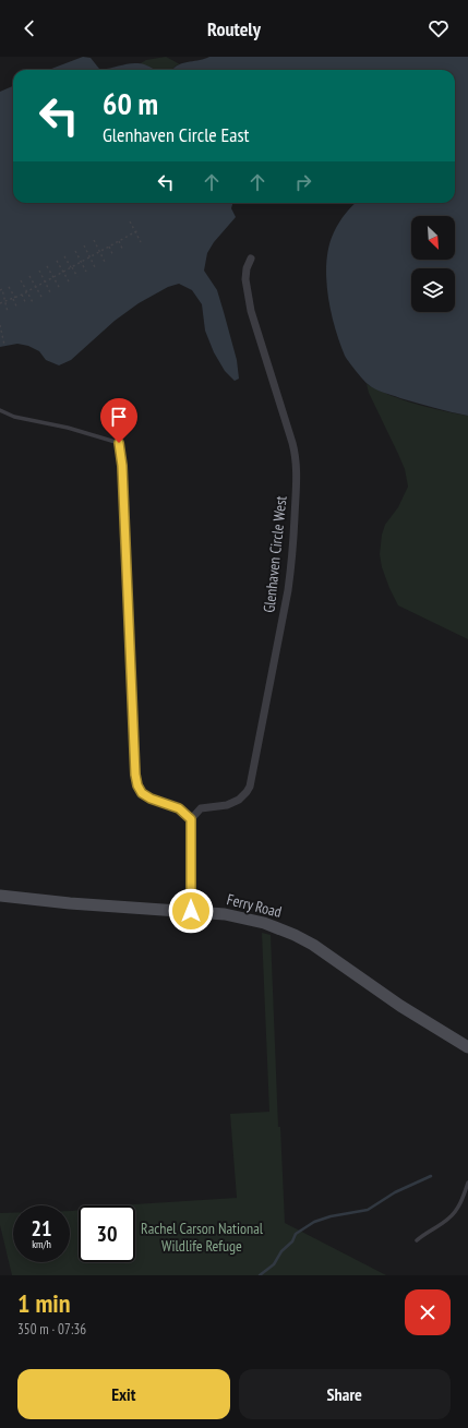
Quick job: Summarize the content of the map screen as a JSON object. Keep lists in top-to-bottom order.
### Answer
{
  "streets": {
    "main road": ["Ferry Road"],
    "street": ["Glenhaven Circle West"]
  },
  "parks": ["Rachel Carson National Wildlife Refuge"],
  "north": "bottom right",
  "page": {
    "header": "Routely",
    "turn": ["60 m", "Glenhaven Circle East"],
    "speed": "21 km/h",
    "limit": "30",
    "heading": ["1 min", "350 m · 07:36"],
    "buttons": ["Exit", "Share"]
  }
}
